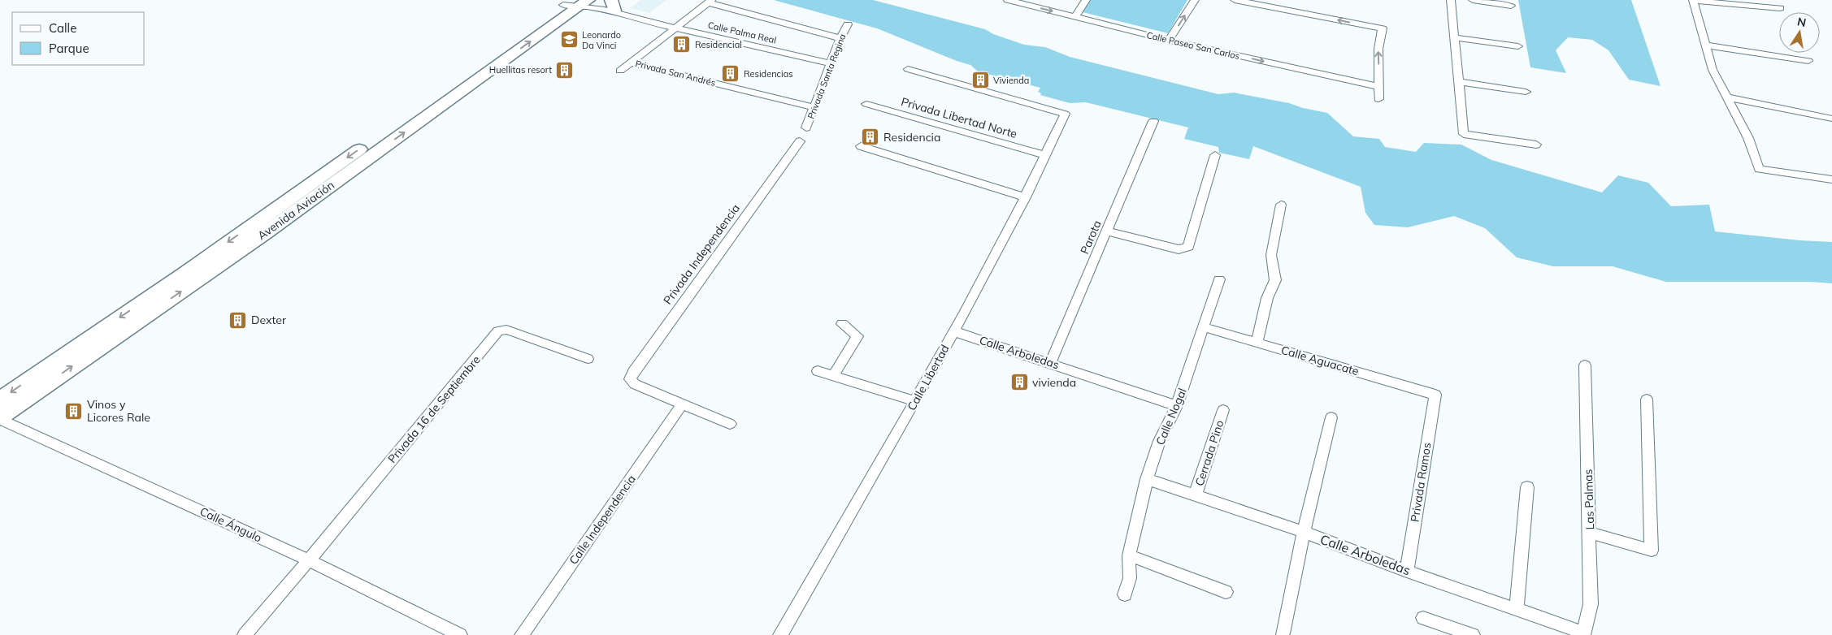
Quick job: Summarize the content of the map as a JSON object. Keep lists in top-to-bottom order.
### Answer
{
  "streets": {
    "main road": ["Avenida Aviación"],
    "street": [
      "Calle Palma Real",
      "Calle Paseo San Carlos",
      "Privada San Andrés",
      "Privada Santa Regina",
      "Privada Libertad Norte",
      "Parota",
      "Privada Independencia",
      "Calle Arboledas",
      "Calle Aguacate",
      "Calle Libertad",
      "Privada 16 de Septiembre",
      "Calle Nogal",
      "Cerrada Pino",
      "Privada Ramos",
      "Las Palmas",
      "Calle Independencia",
      "Calle Ángulo"
    ]
  },
  "crossings": [
    ["Calle Palma Real", "Privada Santa Regina"],
    ["Calle Palma Real", "Avenida Aviación"],
    ["Privada San Andrés", "Privada Santa Regina"],
    ["Privada Libertad Norte", "Calle Libertad"],
    ["Avenida Aviación", "Calle Ángulo"],
    ["Parota", "Calle Arboledas"],
    ["Privada Independencia", "Calle Independencia"],
    ["Calle Arboledas", "Calle Libertad"],
    ["Calle Arboledas", "Calle Nogal"],
    ["Calle Arboledas", "Cerrada Pino"],
    ["Calle Arboledas", "Privada Ramos"],
    ["Calle Arboledas", "Las Palmas"],
    ["Calle Aguacate", "Calle Nogal"],
    ["Calle Aguacate", "Privada Ramos"],
    ["Privada 16 de Septiembre", "Calle Ángulo"]
  ],
  "one_way": ["Calle Paseo San Carlos"],
  "places": {
    "school or university": ["Leonardo Da Vinci"],
    "building": [
      "Residencial",
      "Huellitas resort",
      "Residencias",
      "Vivienda",
      "Residencia",
      "Dexter",
      "vivienda",
      "Vinos y Licores Rale"
    ]
  },
  "legend": ["Calle", "Parque"],
  "north": "top"
}
